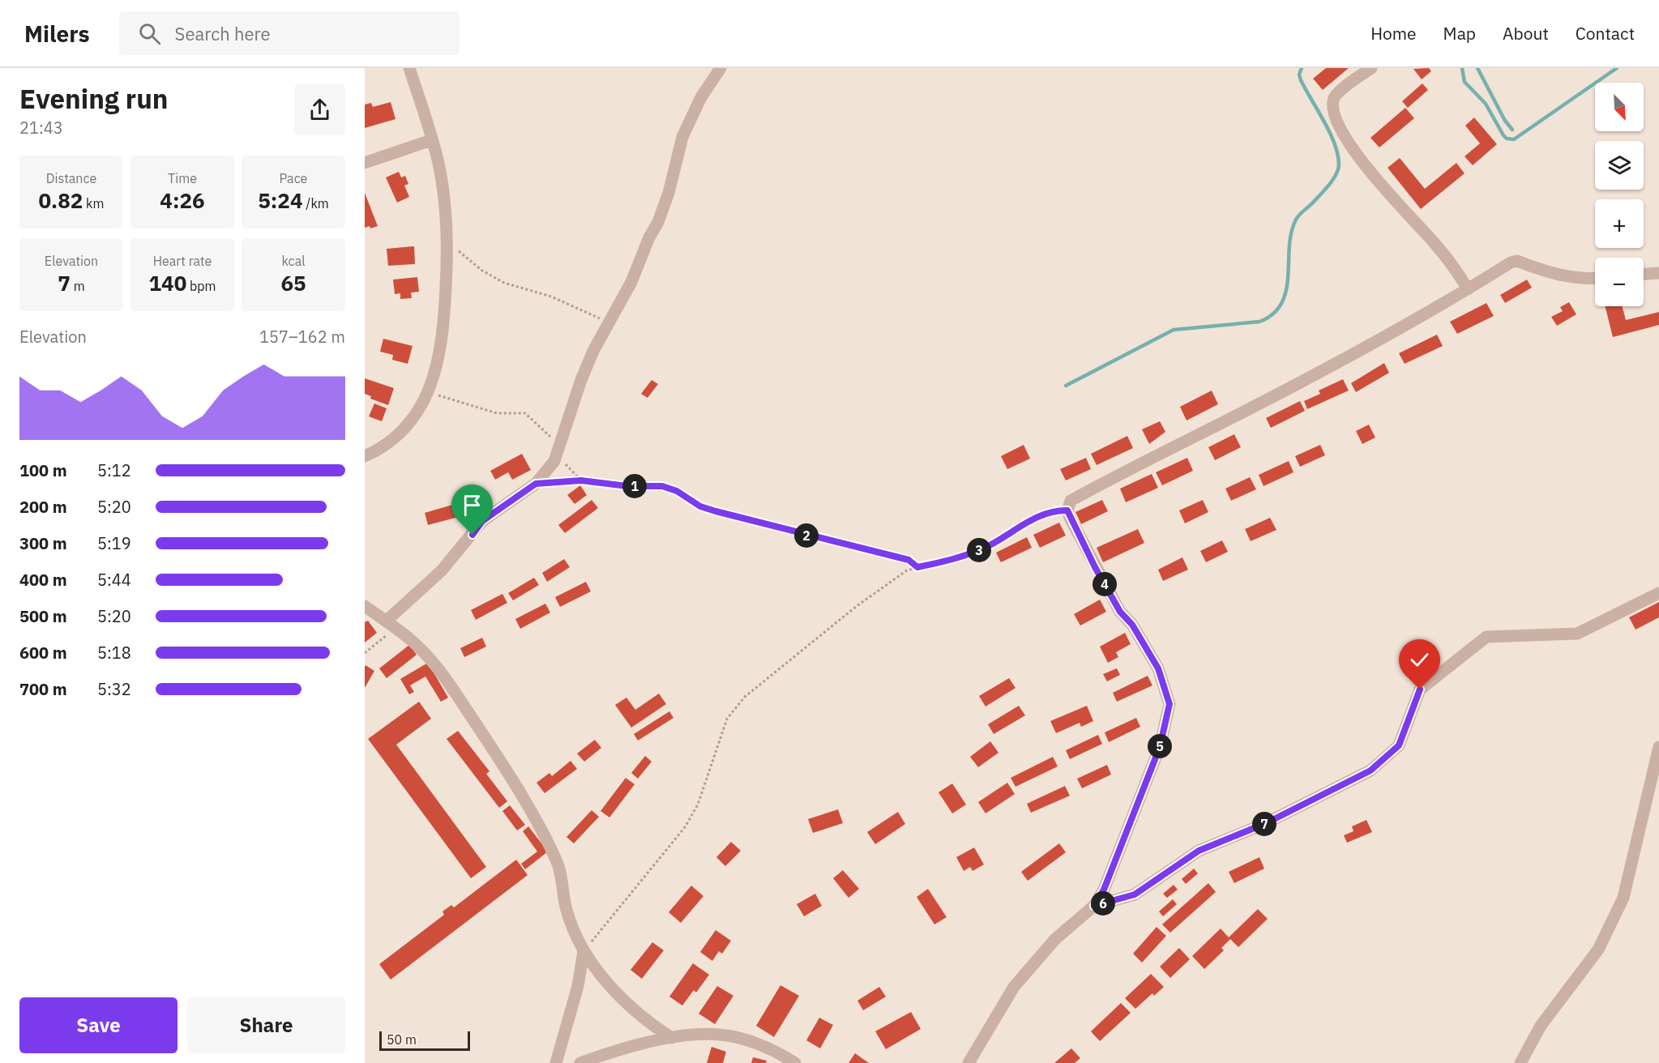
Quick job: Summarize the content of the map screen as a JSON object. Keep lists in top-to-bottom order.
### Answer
{
  "scale_bar": "50 m",
  "north": "bottom right",
  "page": {
    "header": "Milers",
    "search": "Search here",
    "nav": [
      "Home",
      "Map",
      "About",
      "Contact"
    ],
    "heading": ["Evening run", "21:43"],
    "map_buttons": ["+", "−"],
    "stats": [
      ["Distance", "0.82 km"],
      ["Time", "4:26"],
      ["Pace", "5:24 /km"],
      ["Elevation", "7 m"],
      ["Heart rate", "140 bpm"],
      ["kcal", "65"]
    ],
    "chart": ["Elevation", "157–162 m"],
    "list": [
      {
        "name": "100 m",
        "note": "5:12"
      },
      {
        "name": "200 m",
        "note": "5:20"
      },
      {
        "name": "300 m",
        "note": "5:19"
      },
      {
        "name": "400 m",
        "note": "5:44"
      },
      {
        "name": "500 m",
        "note": "5:20"
      },
      {
        "name": "600 m",
        "note": "5:18"
      },
      {
        "name": "700 m",
        "note": "5:32"
      }
    ],
    "pins": [
      "1",
      "2",
      "3",
      "4",
      "5",
      "7",
      "6"
    ],
    "buttons": ["Save", "Share"],
    "scale": "50 m"
  }
}
